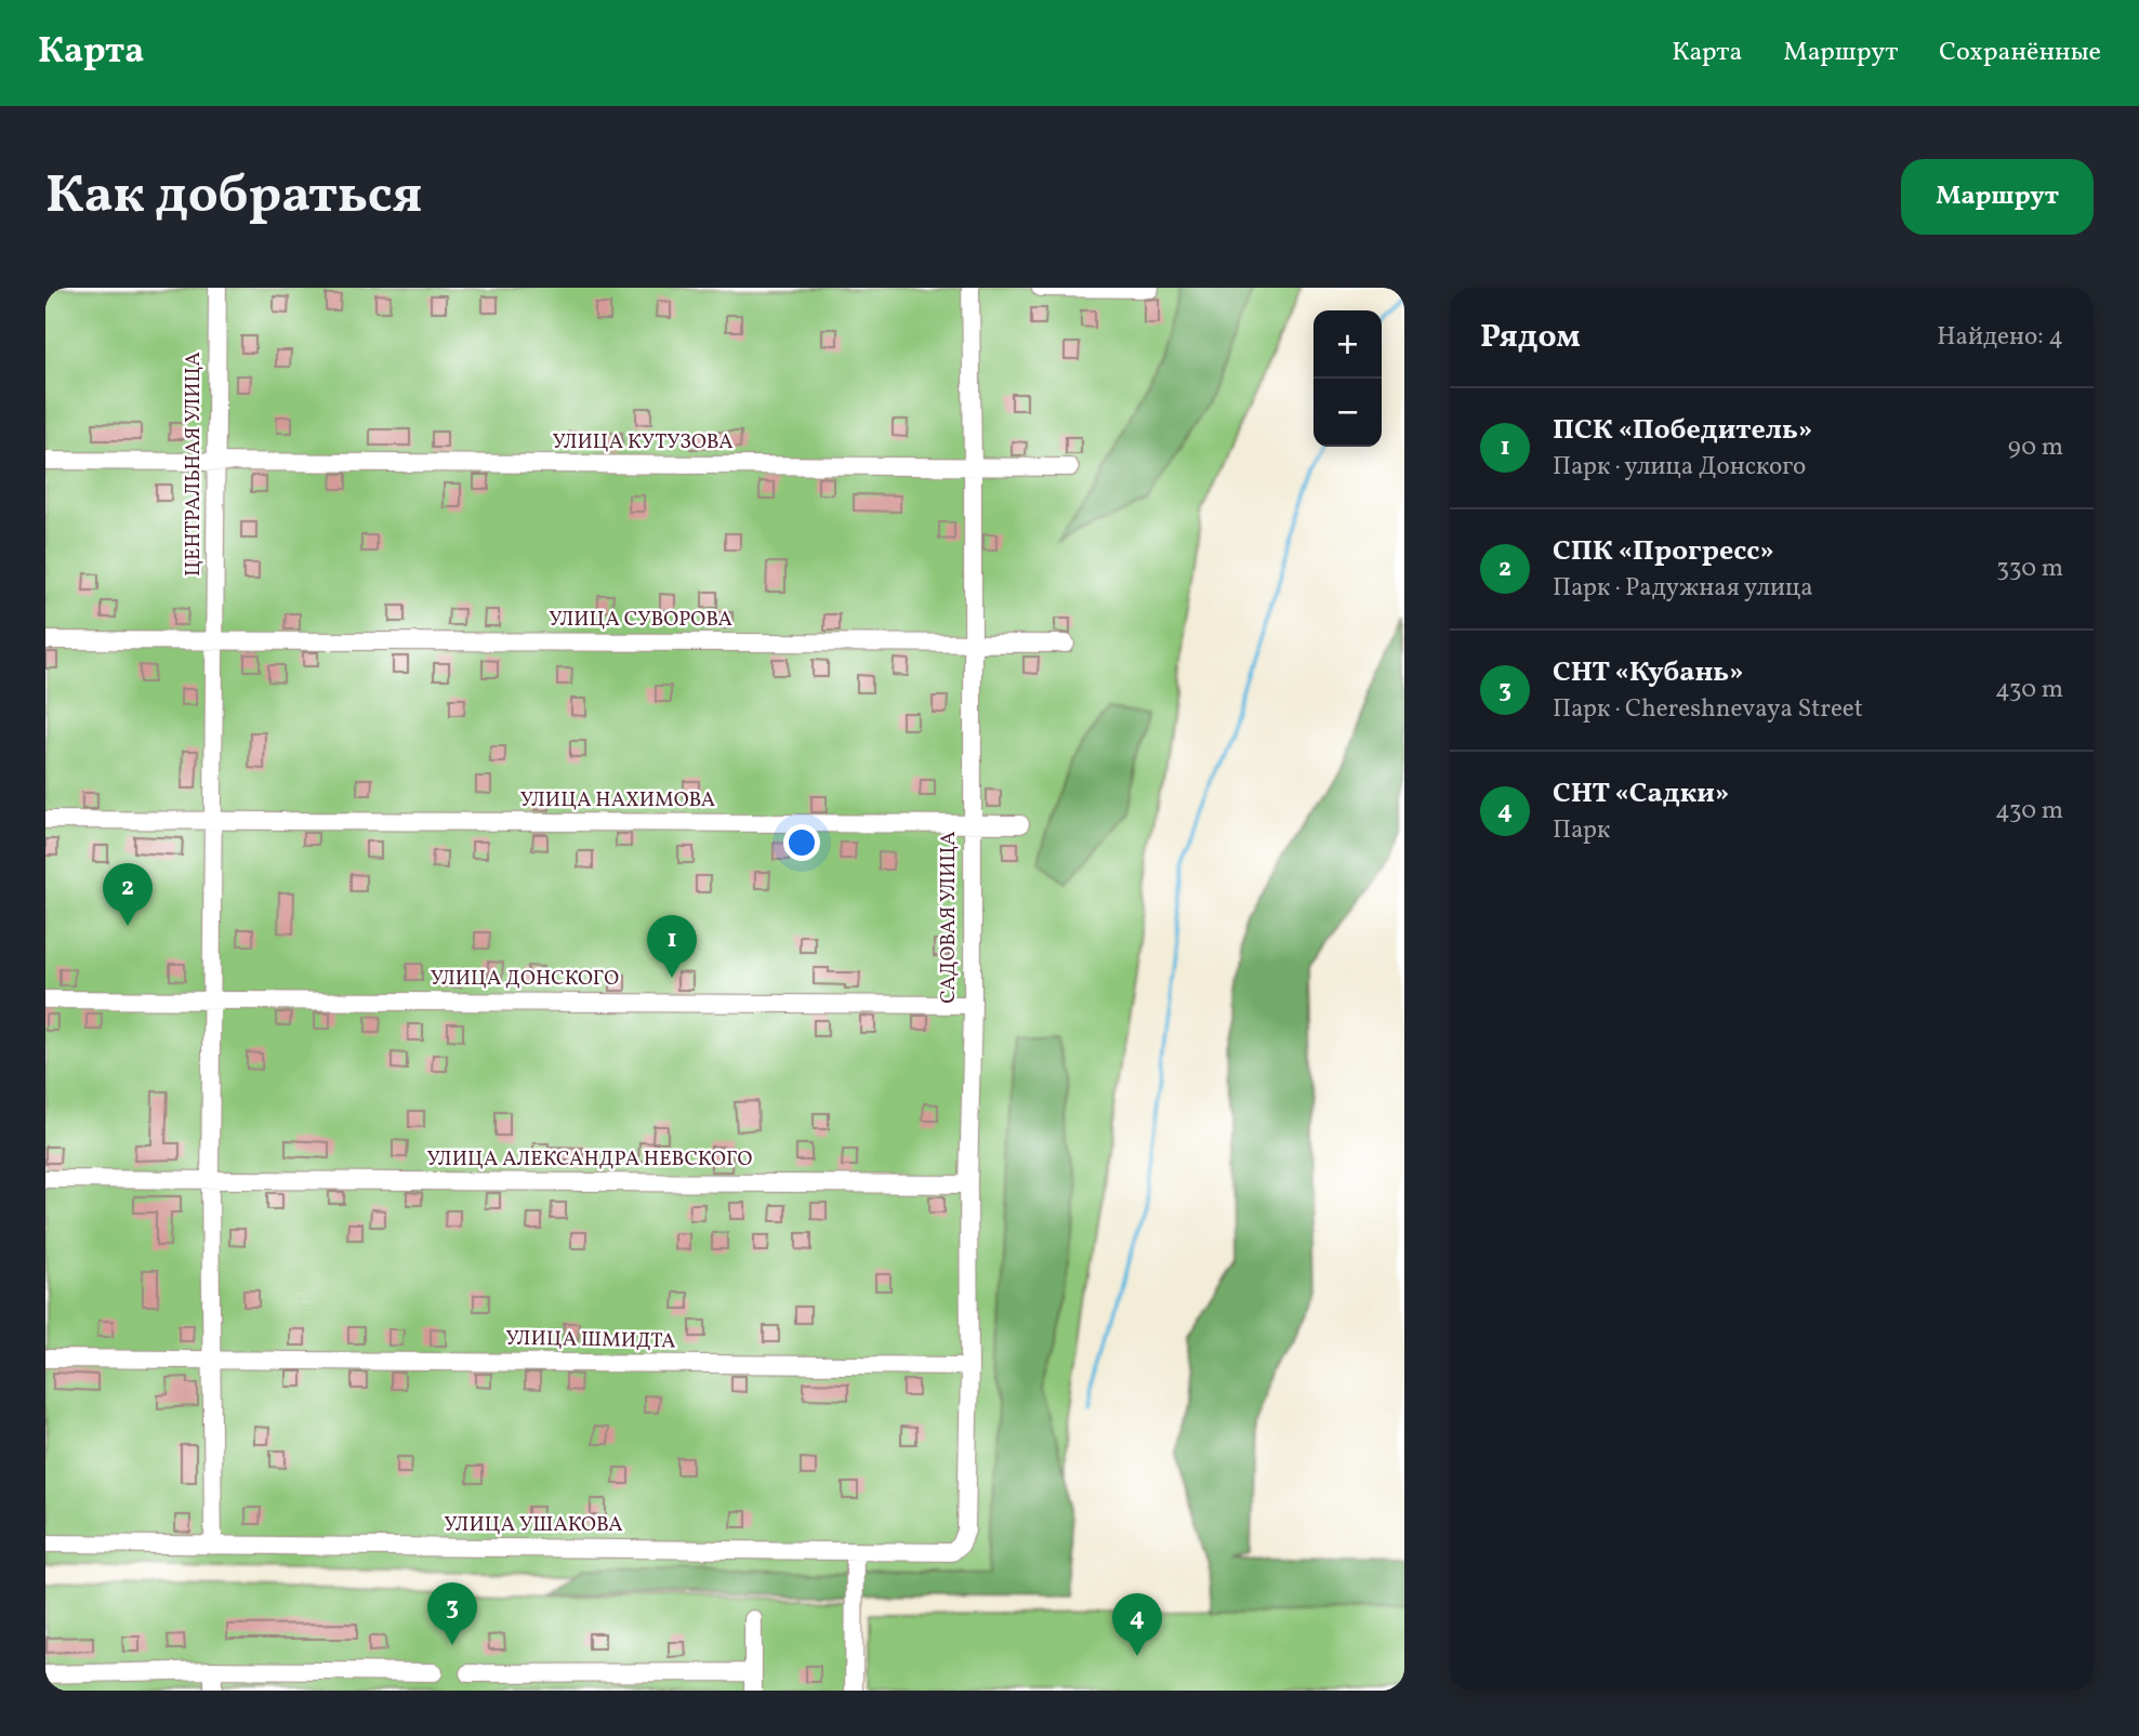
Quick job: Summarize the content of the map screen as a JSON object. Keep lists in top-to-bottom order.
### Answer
{
  "streets": {
    "street": [
      "УЛИЦА КУТУЗОВА",
      "ЦЕНТРАЛЬНАЯ УЛИЦА",
      "УЛИЦА СУВОРОВА",
      "УЛИЦА НАХИМОВА",
      "САДОВАЯ УЛИЦА",
      "УЛИЦА ДОНСКОГО",
      "УЛИЦА АЛЕКСАНДРА НЕВСКОГО",
      "УЛИЦА ШМИДТА",
      "УЛИЦА УШАКОВА"
    ]
  },
  "crossings": [
    ["УЛИЦА КУТУЗОВА", "ЦЕНТРАЛЬНАЯ УЛИЦА"],
    ["УЛИЦА КУТУЗОВА", "САДОВАЯ УЛИЦА"],
    ["ЦЕНТРАЛЬНАЯ УЛИЦА", "УЛИЦА СУВОРОВА"],
    ["ЦЕНТРАЛЬНАЯ УЛИЦА", "УЛИЦА НАХИМОВА"],
    ["ЦЕНТРАЛЬНАЯ УЛИЦА", "УЛИЦА ДОНСКОГО"],
    ["ЦЕНТРАЛЬНАЯ УЛИЦА", "УЛИЦА АЛЕКСАНДРА НЕВСКОГО"],
    ["ЦЕНТРАЛЬНАЯ УЛИЦА", "УЛИЦА ШМИДТА"],
    ["ЦЕНТРАЛЬНАЯ УЛИЦА", "УЛИЦА УШАКОВА"],
    ["УЛИЦА СУВОРОВА", "САДОВАЯ УЛИЦА"],
    ["УЛИЦА НАХИМОВА", "САДОВАЯ УЛИЦА"],
    ["САДОВАЯ УЛИЦА", "УЛИЦА ДОНСКОГО"],
    ["САДОВАЯ УЛИЦА", "УЛИЦА АЛЕКСАНДРА НЕВСКОГО"],
    ["САДОВАЯ УЛИЦА", "УЛИЦА ШМИДТА"],
    ["САДОВАЯ УЛИЦА", "УЛИЦА УШАКОВА"]
  ],
  "page": {
    "header": "Карта",
    "nav": ["Карта", "Маршрут", "Сохранённые"],
    "buttons": "Маршрут",
    "title": "Как добраться",
    "heading": ["Рядом", "Найдено: 4"],
    "map_buttons": ["+", "−"],
    "list": [
      {
        "mark": "1",
        "name": "ПСК «Победитель»",
        "note": "Парк · улица Донского",
        "value": "90 m"
      },
      {
        "mark": "2",
        "name": "СПК «Прогресс»",
        "note": "Парк · Радужная улица",
        "value": "330 m"
      },
      {
        "mark": "3",
        "name": "СНТ «Кубань»",
        "note": "Парк · Chereshnevaya Street",
        "value": "430 m"
      },
      {
        "mark": "4",
        "name": "СНТ «Садки»",
        "note": "Парк",
        "value": "430 m"
      }
    ],
    "pins": [
      "2",
      "1",
      "3",
      "4"
    ]
  }
}
